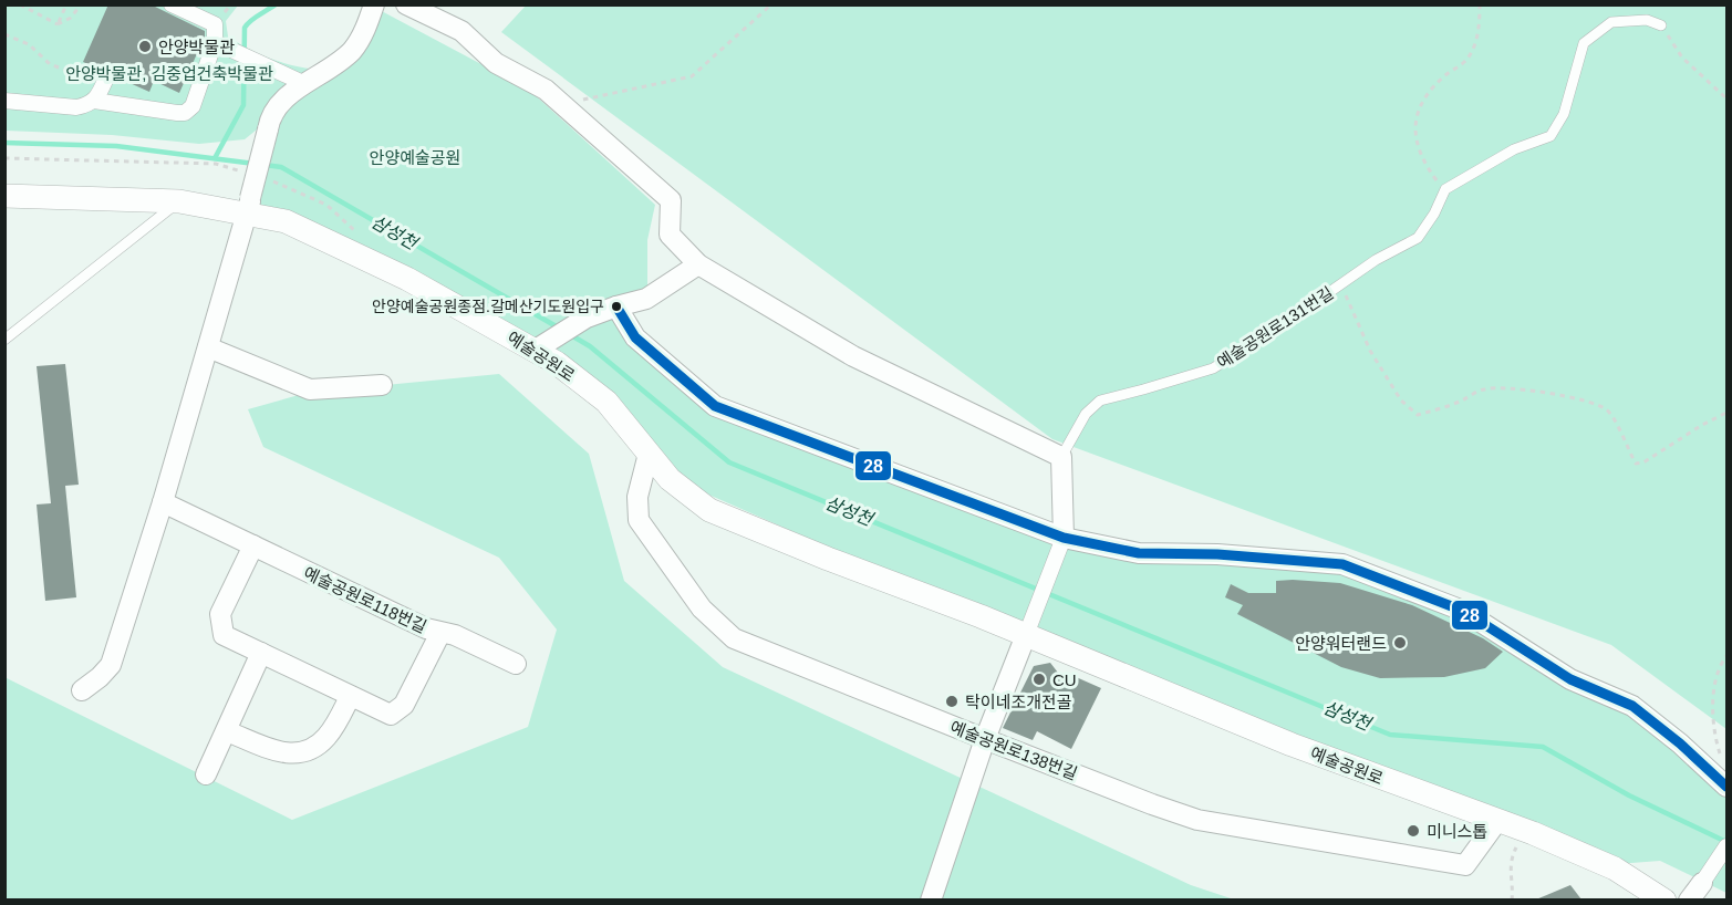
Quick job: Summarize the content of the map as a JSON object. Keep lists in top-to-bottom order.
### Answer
{
  "streets": {
    "street": ["예술공원로", "예술공원로118번길", "예술공원로138번길"],
    "lane": ["예술공원로131번길"]
  },
  "crossings": [
    ["예술공원로", "예술공원로138번길"]
  ],
  "water": ["삼성천"],
  "parks": ["안양박물관, 김중업건축박물관", "안양예술공원"],
  "places": [
    "안양박물관",
    "안양예술공원종점.갈메산기도원입구",
    "안양워터랜드",
    "CU",
    "탁이네조개전골",
    "미니스톱"
  ],
  "lines": ["transit line 28"]
}
